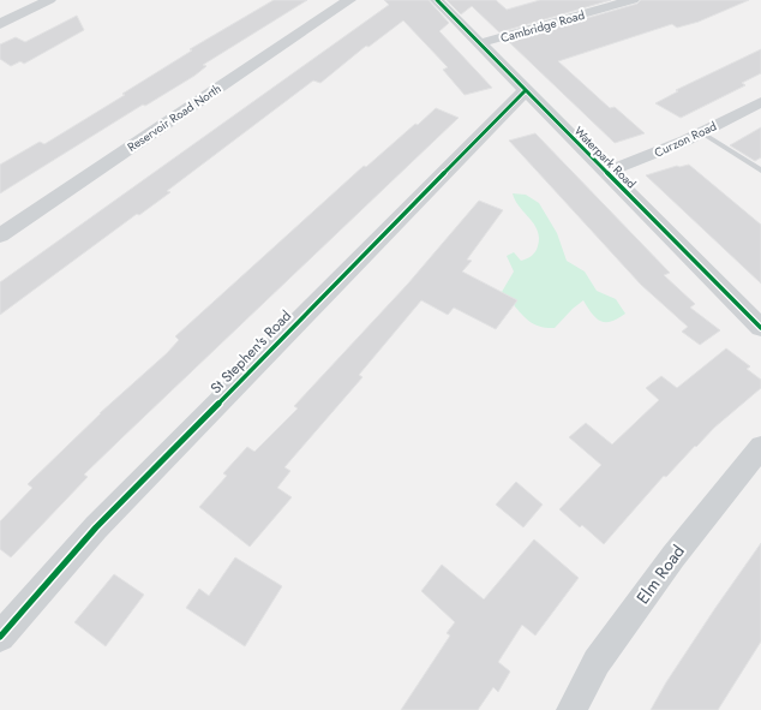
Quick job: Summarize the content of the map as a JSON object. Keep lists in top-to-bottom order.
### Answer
{
  "streets": {
    "street": [
      "Cambridge Road",
      "Reservoir Road North",
      "Curzon Road",
      "Waterpark Road",
      "St Stephen's Road",
      "Elm Road"
    ]
  },
  "crossings": [
    ["Cambridge Road", "Waterpark Road"],
    ["Curzon Road", "Waterpark Road"],
    ["Waterpark Road", "St Stephen's Road"]
  ]
}
